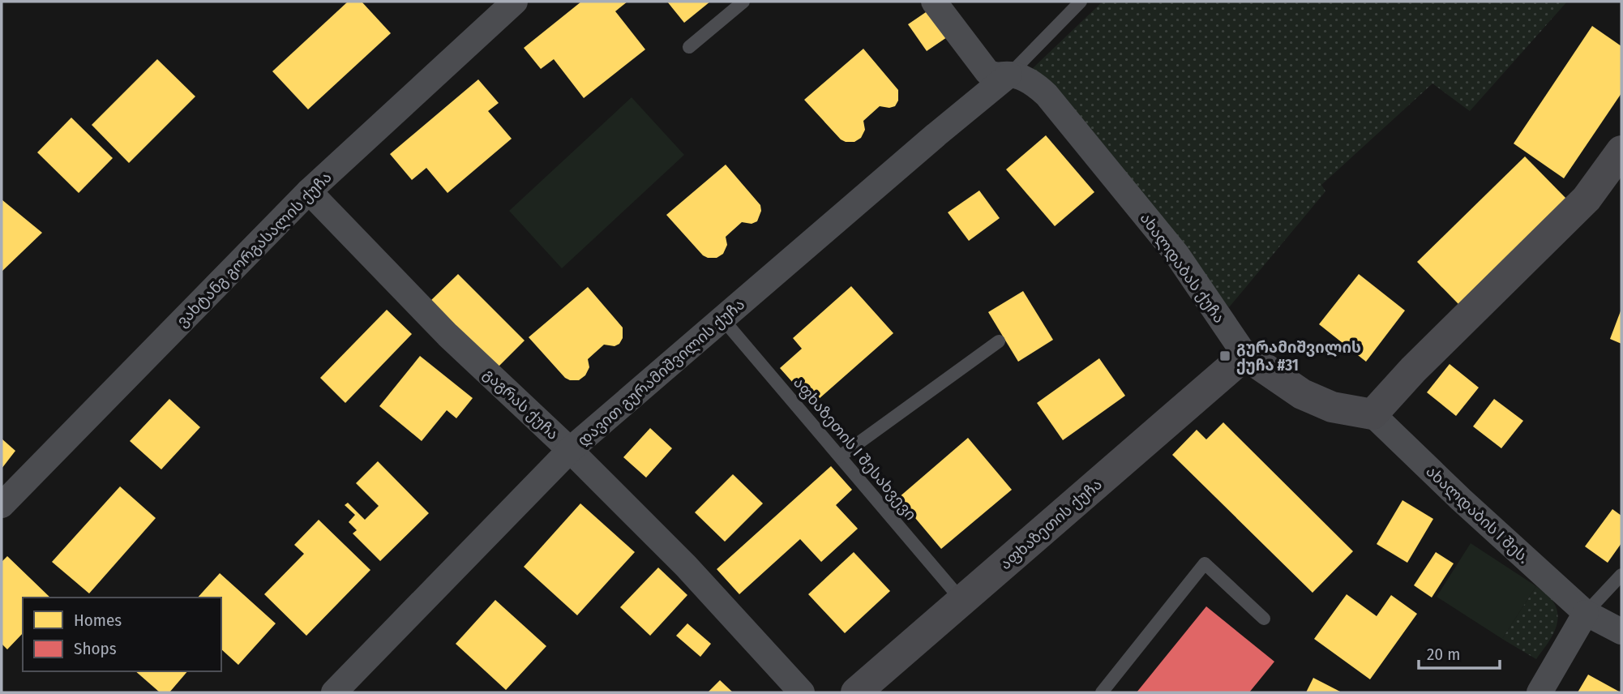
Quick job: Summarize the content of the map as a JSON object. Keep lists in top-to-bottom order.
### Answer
{
  "streets": {
    "street": [
      "ვახტანგ გორგასალის ქუჩა",
      "ახალდაბას ქუჩა",
      "დავით გურამიშვილის ქუჩა",
      "გაგრას ქუჩა",
      "ახალდაბის I შეს.",
      "აფხაზეთის ქუჩა"
    ],
    "lane": ["აფხაზეთის I შესახვევი"]
  },
  "crossings": [
    ["ვახტანგ გორგასალის ქუჩა", "გაგრას ქუჩა"],
    ["ახალდაბას ქუჩა", "დავით გურამიშვილის ქუჩა"],
    ["ახალდაბას ქუჩა", "ახალდაბის I შეს."],
    ["ახალდაბას ქუჩა", "აფხაზეთის ქუჩა"],
    ["დავით გურამიშვილის ქუჩა", "გაგრას ქუჩა"],
    ["დავით გურამიშვილის ქუჩა", "აფხაზეთის I შესახვევი"],
    ["აფხაზეთის I შესახვევი", "აფხაზეთის ქუჩა"]
  ],
  "places": {
    "transit": ["გურამიშვილის ქუჩა #31"]
  },
  "legend": ["Homes", "Shops"],
  "scale_bar": "20 m"
}
